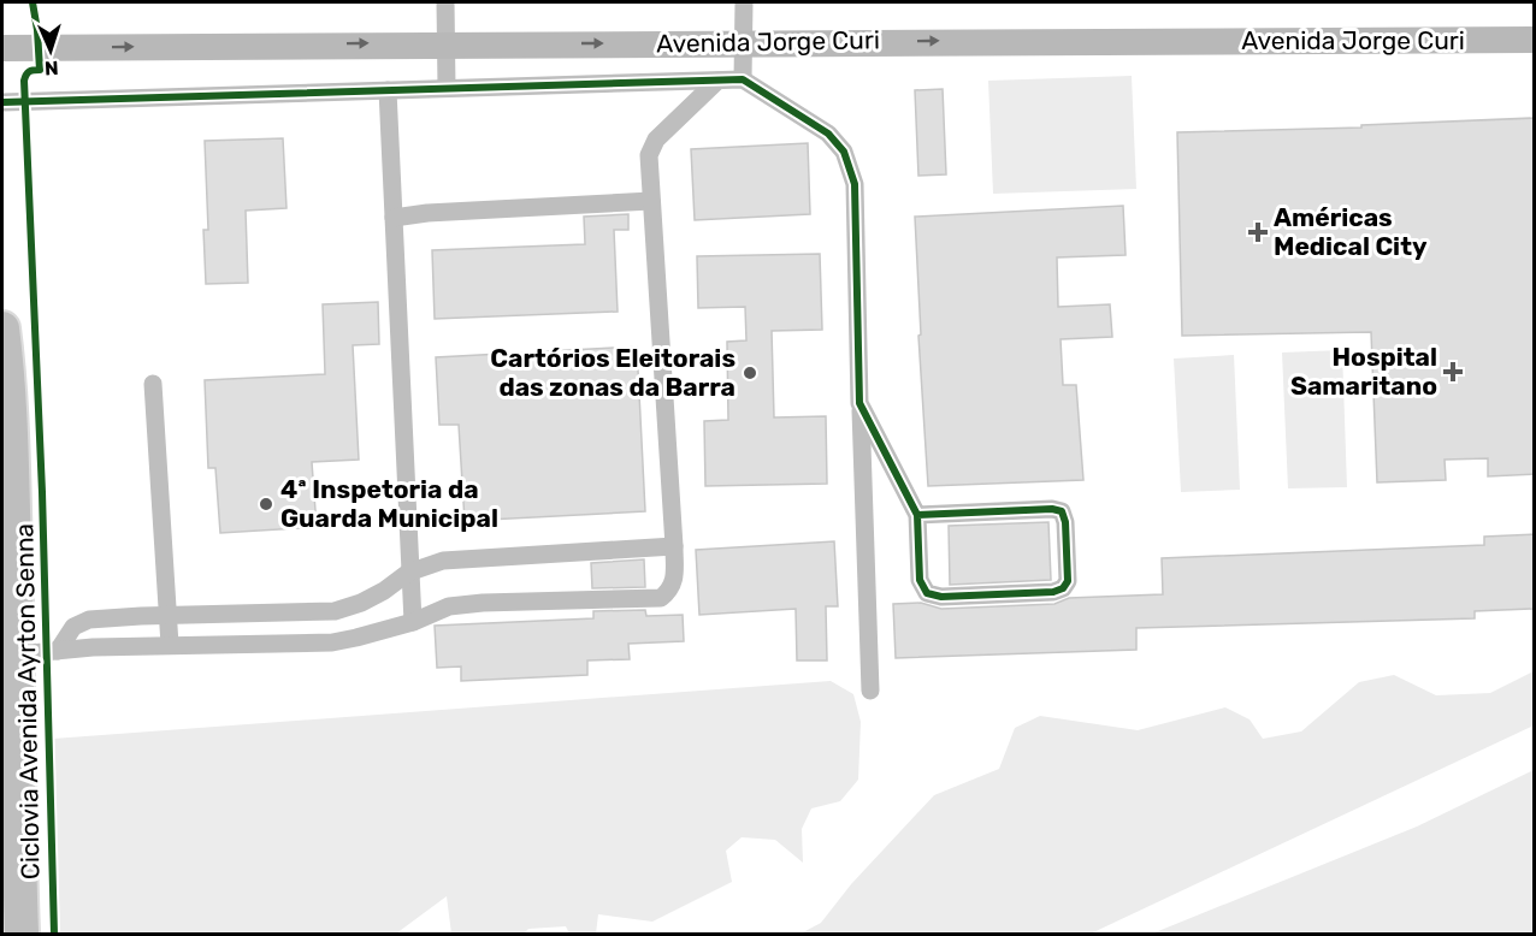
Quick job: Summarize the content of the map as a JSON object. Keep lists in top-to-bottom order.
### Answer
{
  "streets": {
    "street": ["Avenida Jorge Curi"],
    "cycle path": ["Ciclovia Avenida Ayrton Senna"]
  },
  "places": {
    "health": ["Américas Medical City", "Hospital Samaritano"],
    "other": ["Cartórios Eleitorais das zonas da Barra", "4ª Inspetoria da Guarda Municipal"]
  },
  "north": "bottom"
}
